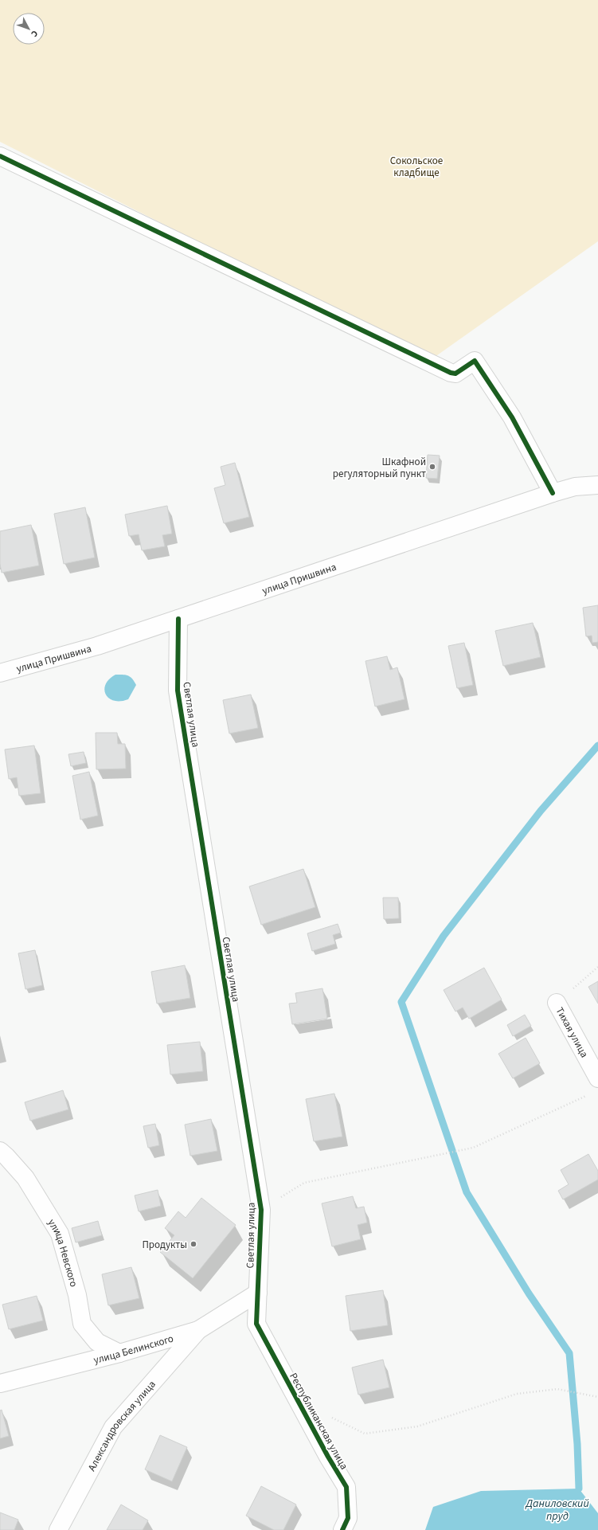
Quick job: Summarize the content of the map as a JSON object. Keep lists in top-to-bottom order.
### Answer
{
  "streets": {
    "street": [
      "улица Пришвина",
      "Светлая улица",
      "Тихая улица",
      "улица Невского",
      "улица Белинского",
      "Республиканская улица",
      "Александровская улица"
    ]
  },
  "crossings": [
    ["улица Пришвина", "Светлая улица"],
    ["Светлая улица", "улица Белинского"],
    ["Светлая улица", "Республиканская улица"],
    ["улица Невского", "улица Белинского"],
    ["улица Белинского", "Александровская улица"]
  ],
  "water": ["Даниловский пруд"],
  "parks": ["Сокольское кладбище"],
  "places": ["Шкафной регуляторный пункт", "Продукты"],
  "north": "bottom right"
}
